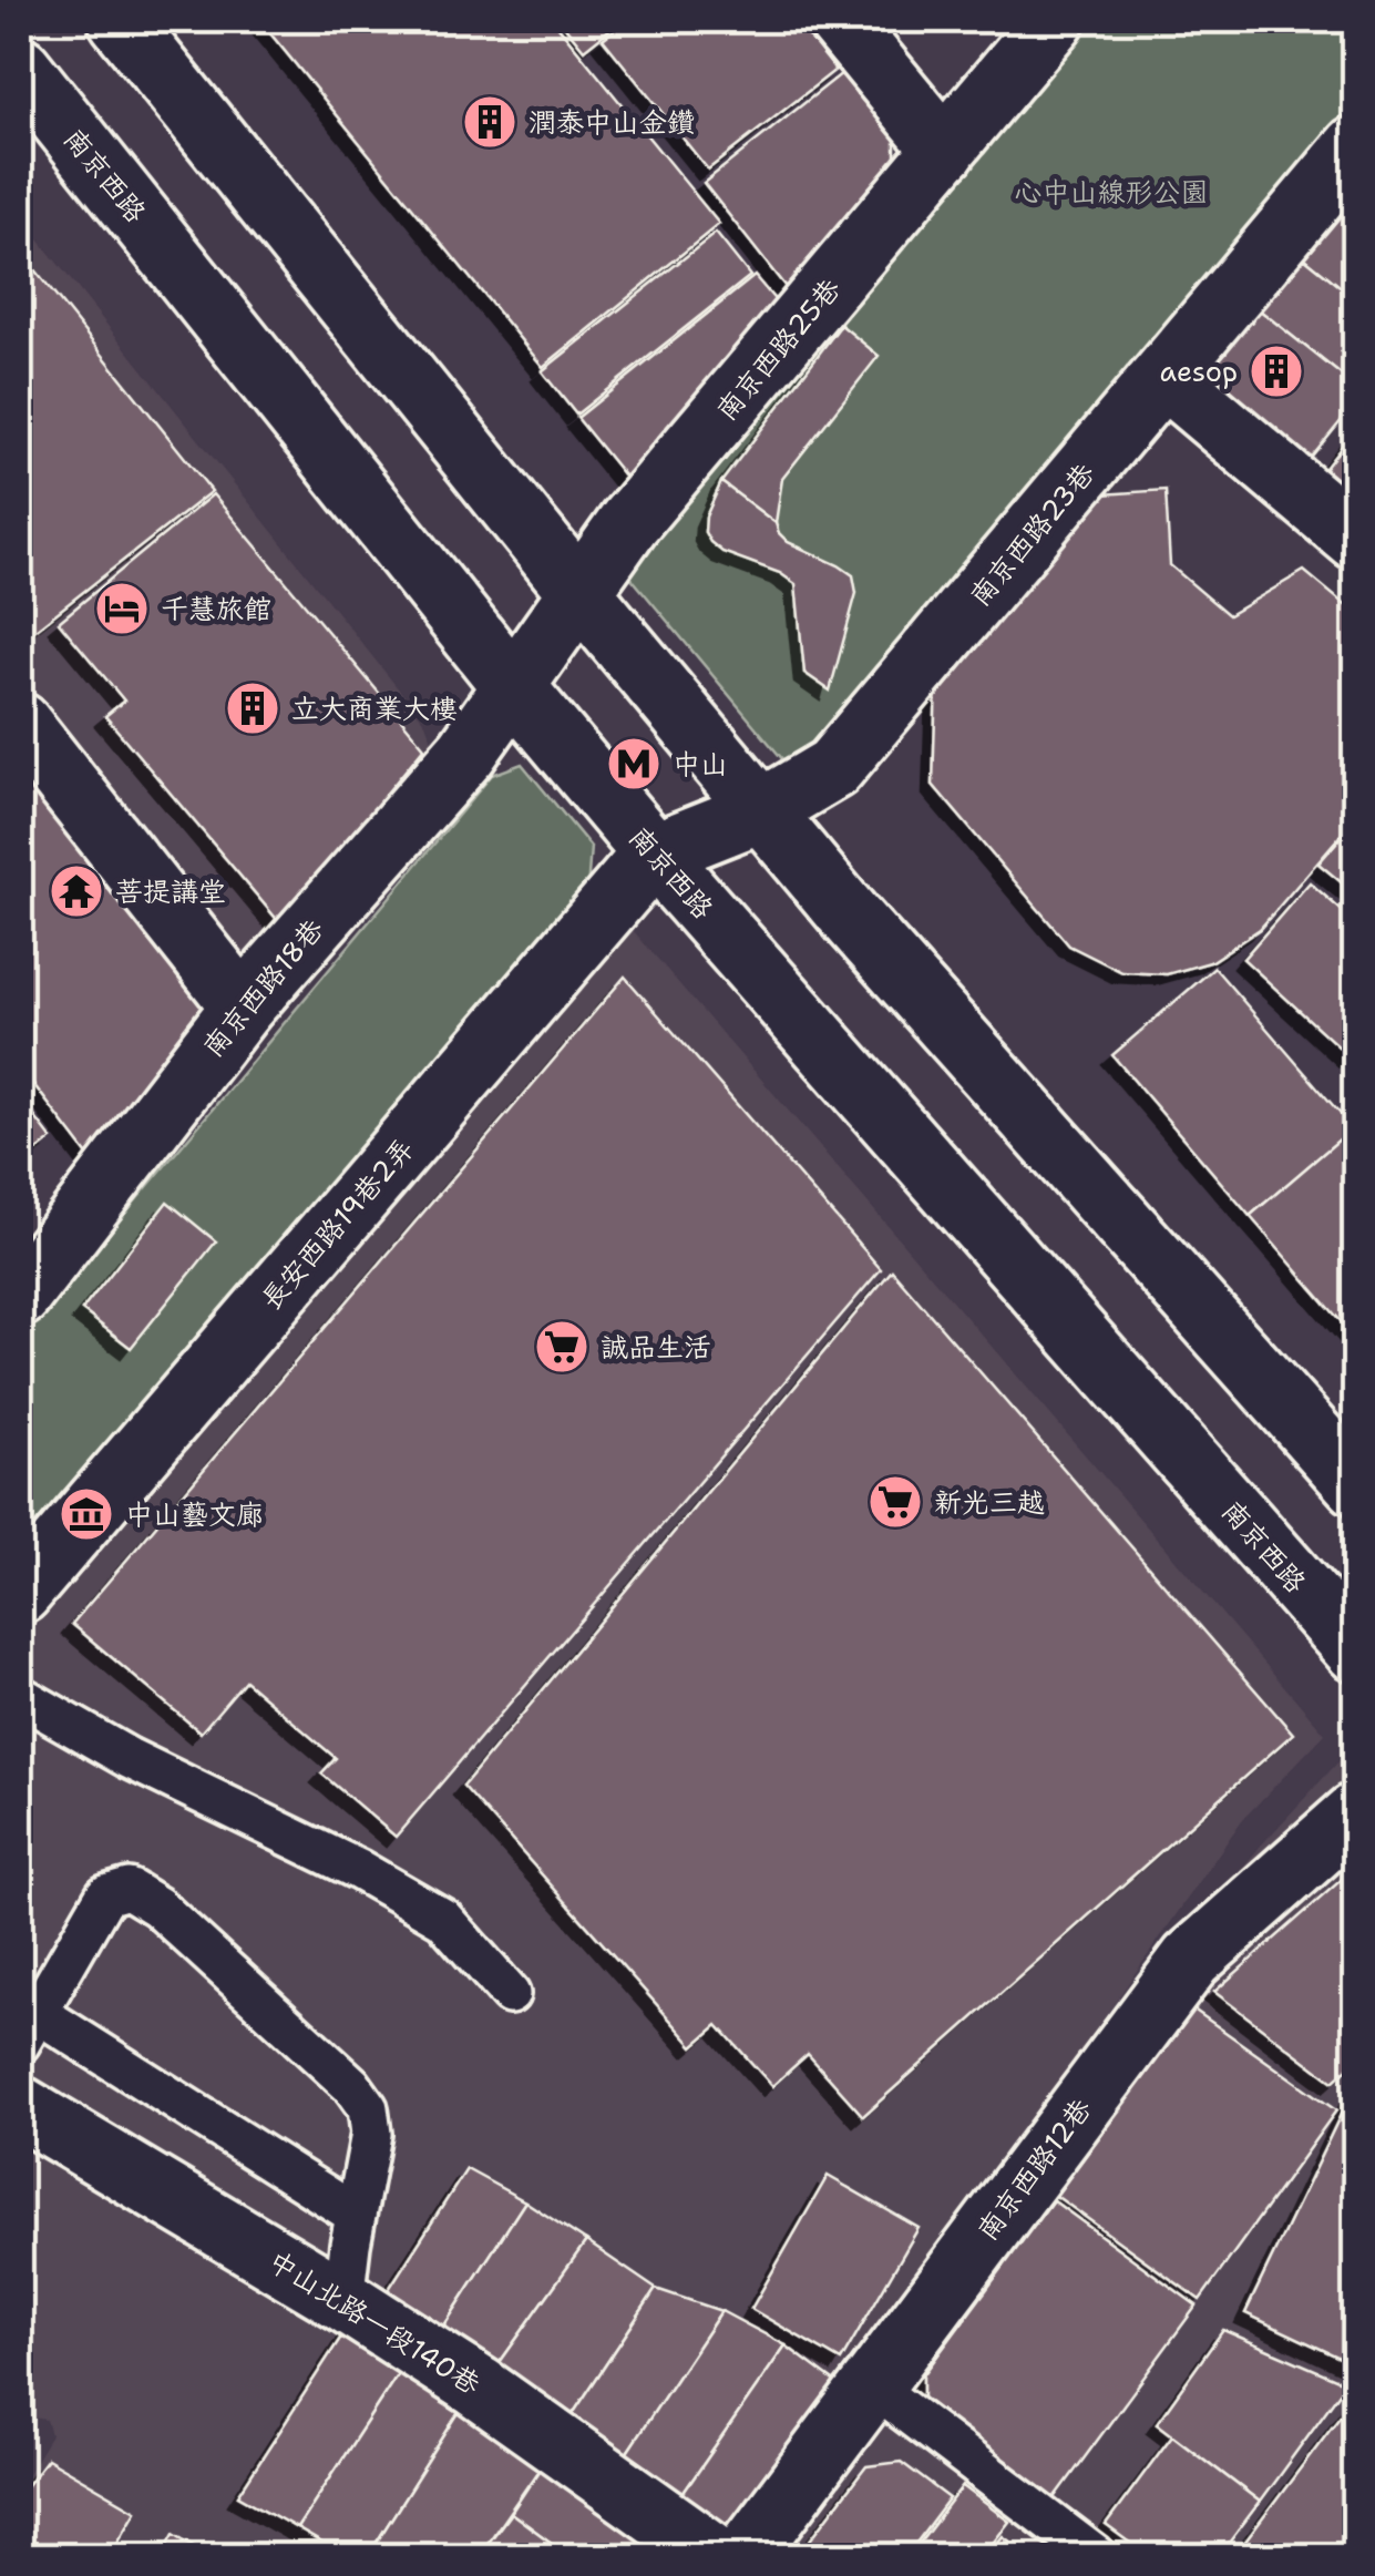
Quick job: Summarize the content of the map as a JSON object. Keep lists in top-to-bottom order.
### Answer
{
  "streets": {
    "street": [
      "南京西路",
      "南京西路25巷",
      "南京西路23巷",
      "南京西路18巷",
      "長安西路19巷2弄",
      "南京西路12巷",
      "中山北路一段140巷"
    ]
  },
  "crossings": [
    ["南京西路", "南京西路25巷"],
    ["南京西路", "南京西路23巷"],
    ["南京西路", "南京西路18巷"],
    ["南京西路", "長安西路19巷2弄"],
    ["南京西路25巷", "南京西路18巷"],
    ["南京西路23巷", "長安西路19巷2弄"]
  ],
  "parks": ["心中山線形公園"],
  "places": {
    "building": ["潤泰中山金鑽", "aesop", "立大商業大樓"],
    "hotel": ["千慧旅館"],
    "metro station": ["中山"],
    "temple": ["菩提講堂"],
    "supermarket": ["誠品生活", "新光三越"],
    "museum": ["中山藝文廊"]
  }
}
